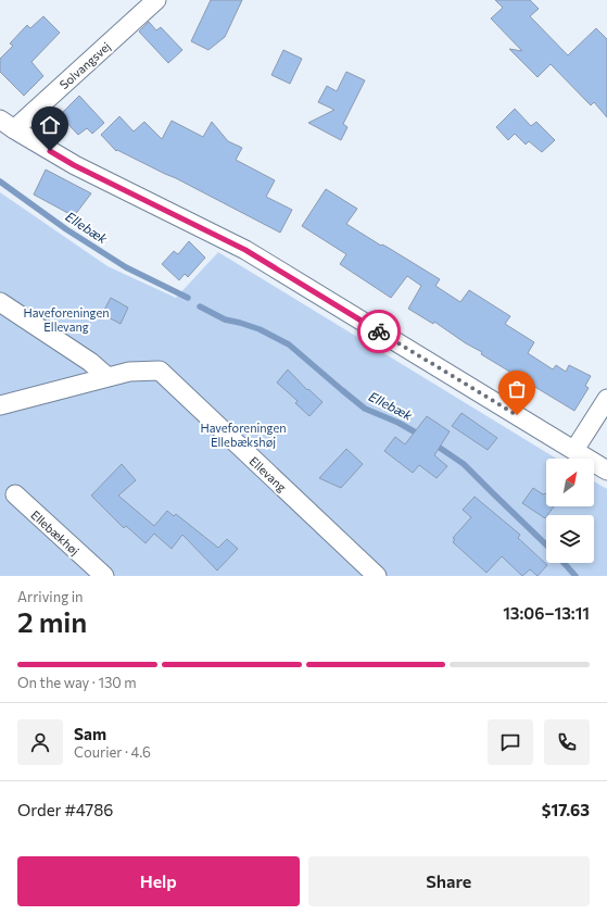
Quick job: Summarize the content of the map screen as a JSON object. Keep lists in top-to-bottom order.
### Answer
{
  "streets": {
    "street": ["Solvangsvej", "Ellevang", "Ellebækhøj"]
  },
  "water": ["Ellebæk"],
  "parks": ["Haveforeningen Ellevang", "Haveforeningen Ellebækshøj"],
  "north": "top right",
  "page": {
    "heading": ["2 min", "Arriving in", "13:06–13:11"],
    "panel": [
      "Sam",
      "Courier · 4.6",
      "Order #4786",
      "$17.63"
    ],
    "bar": "On the way · 130 m",
    "buttons": ["Help", "Share"]
  }
}
